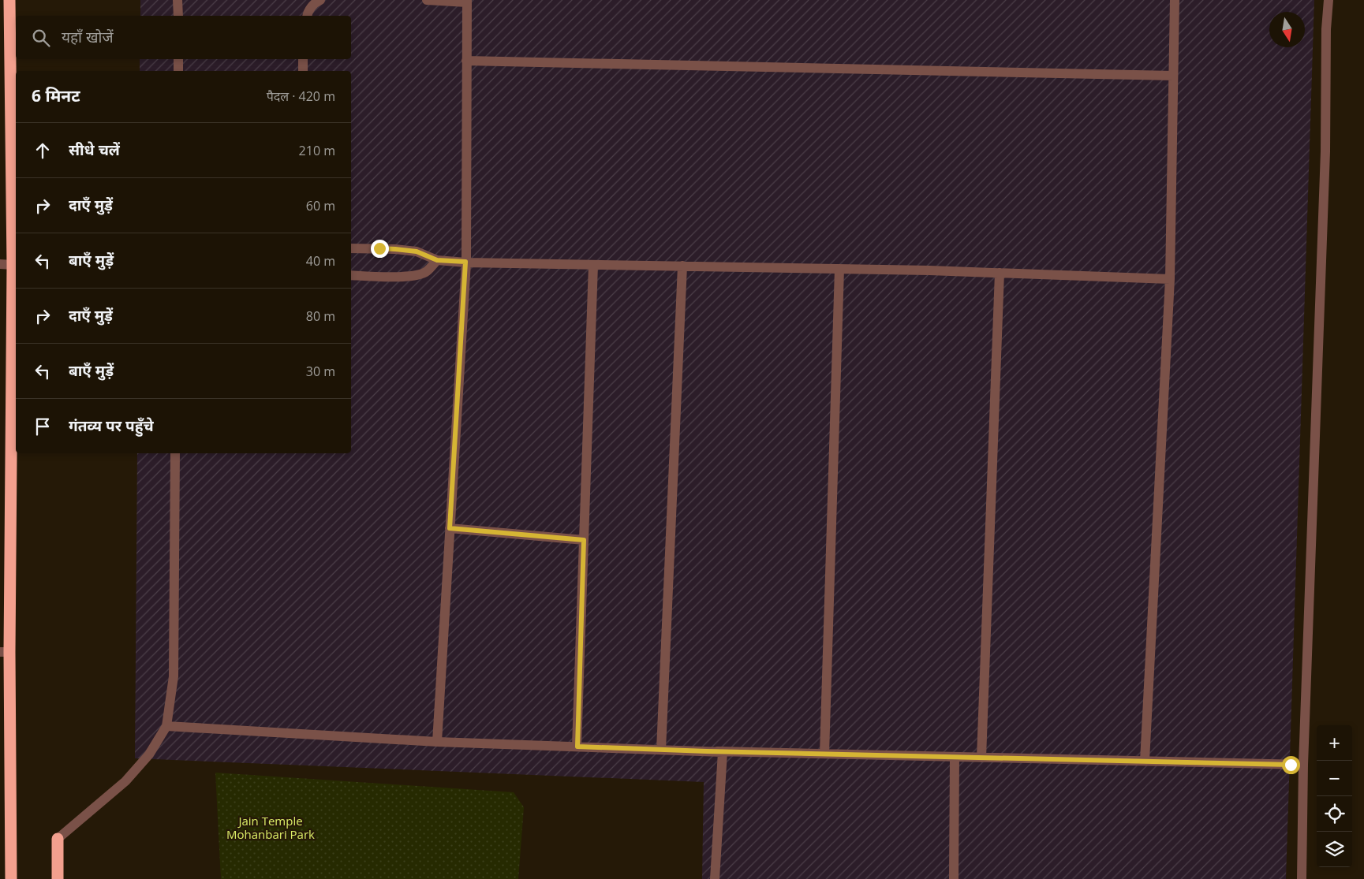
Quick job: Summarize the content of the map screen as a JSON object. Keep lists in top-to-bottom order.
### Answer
{
  "parks": ["Jain Temple Mohanbari Park"],
  "north": "bottom",
  "page": {
    "search": "यहाँ खोजें",
    "heading": ["6 मिनट", "पैदल · 420 m"],
    "list": [
      ["सीधे चलें", "210 m"],
      ["दाएँ मुड़ें", "60 m"],
      ["बाएँ मुड़ें", "40 m"],
      ["दाएँ मुड़ें", "80 m"],
      ["बाएँ मुड़ें", "30 m"],
      "गंतव्य पर पहुँचे"
    ],
    "map_buttons": ["+", "−"]
  }
}
